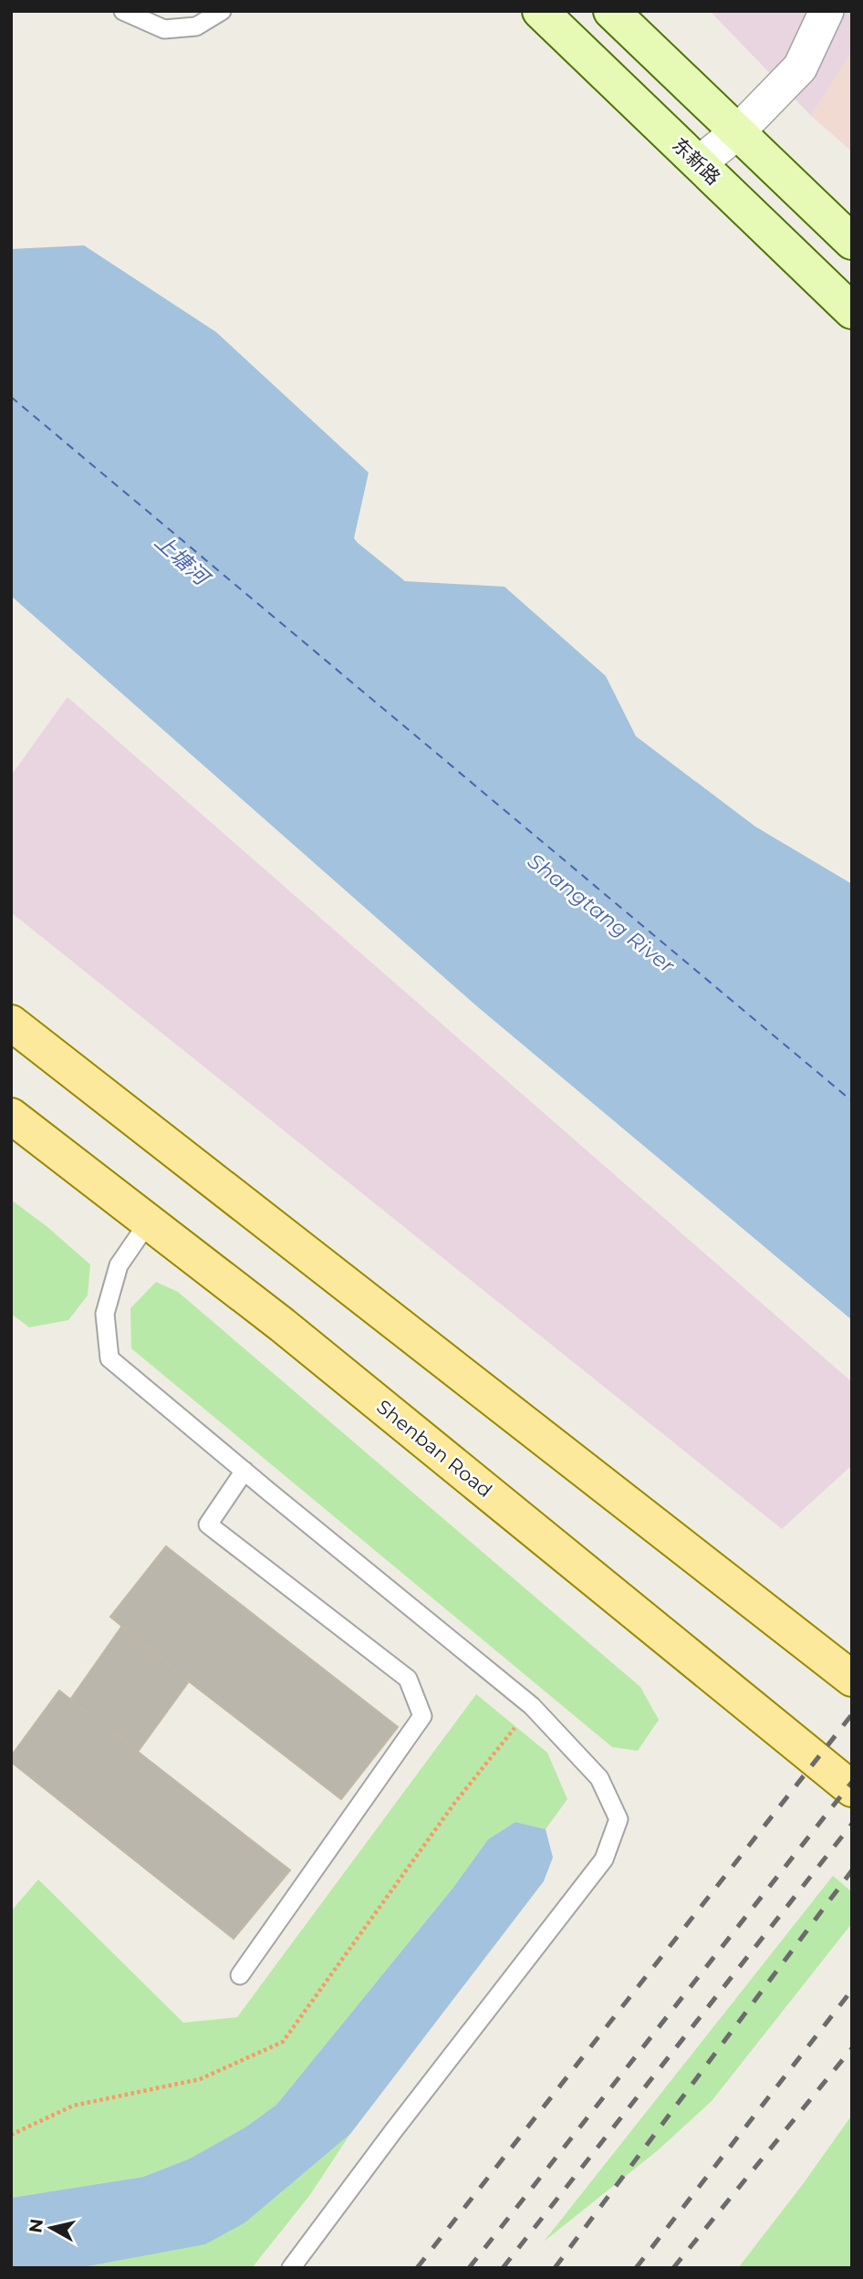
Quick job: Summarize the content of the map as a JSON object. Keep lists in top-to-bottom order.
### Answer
{
  "streets": {
    "main road": ["东新路", "Shenban Road"]
  },
  "water": ["上塘河", "Shangtang River"],
  "north": "left"
}
